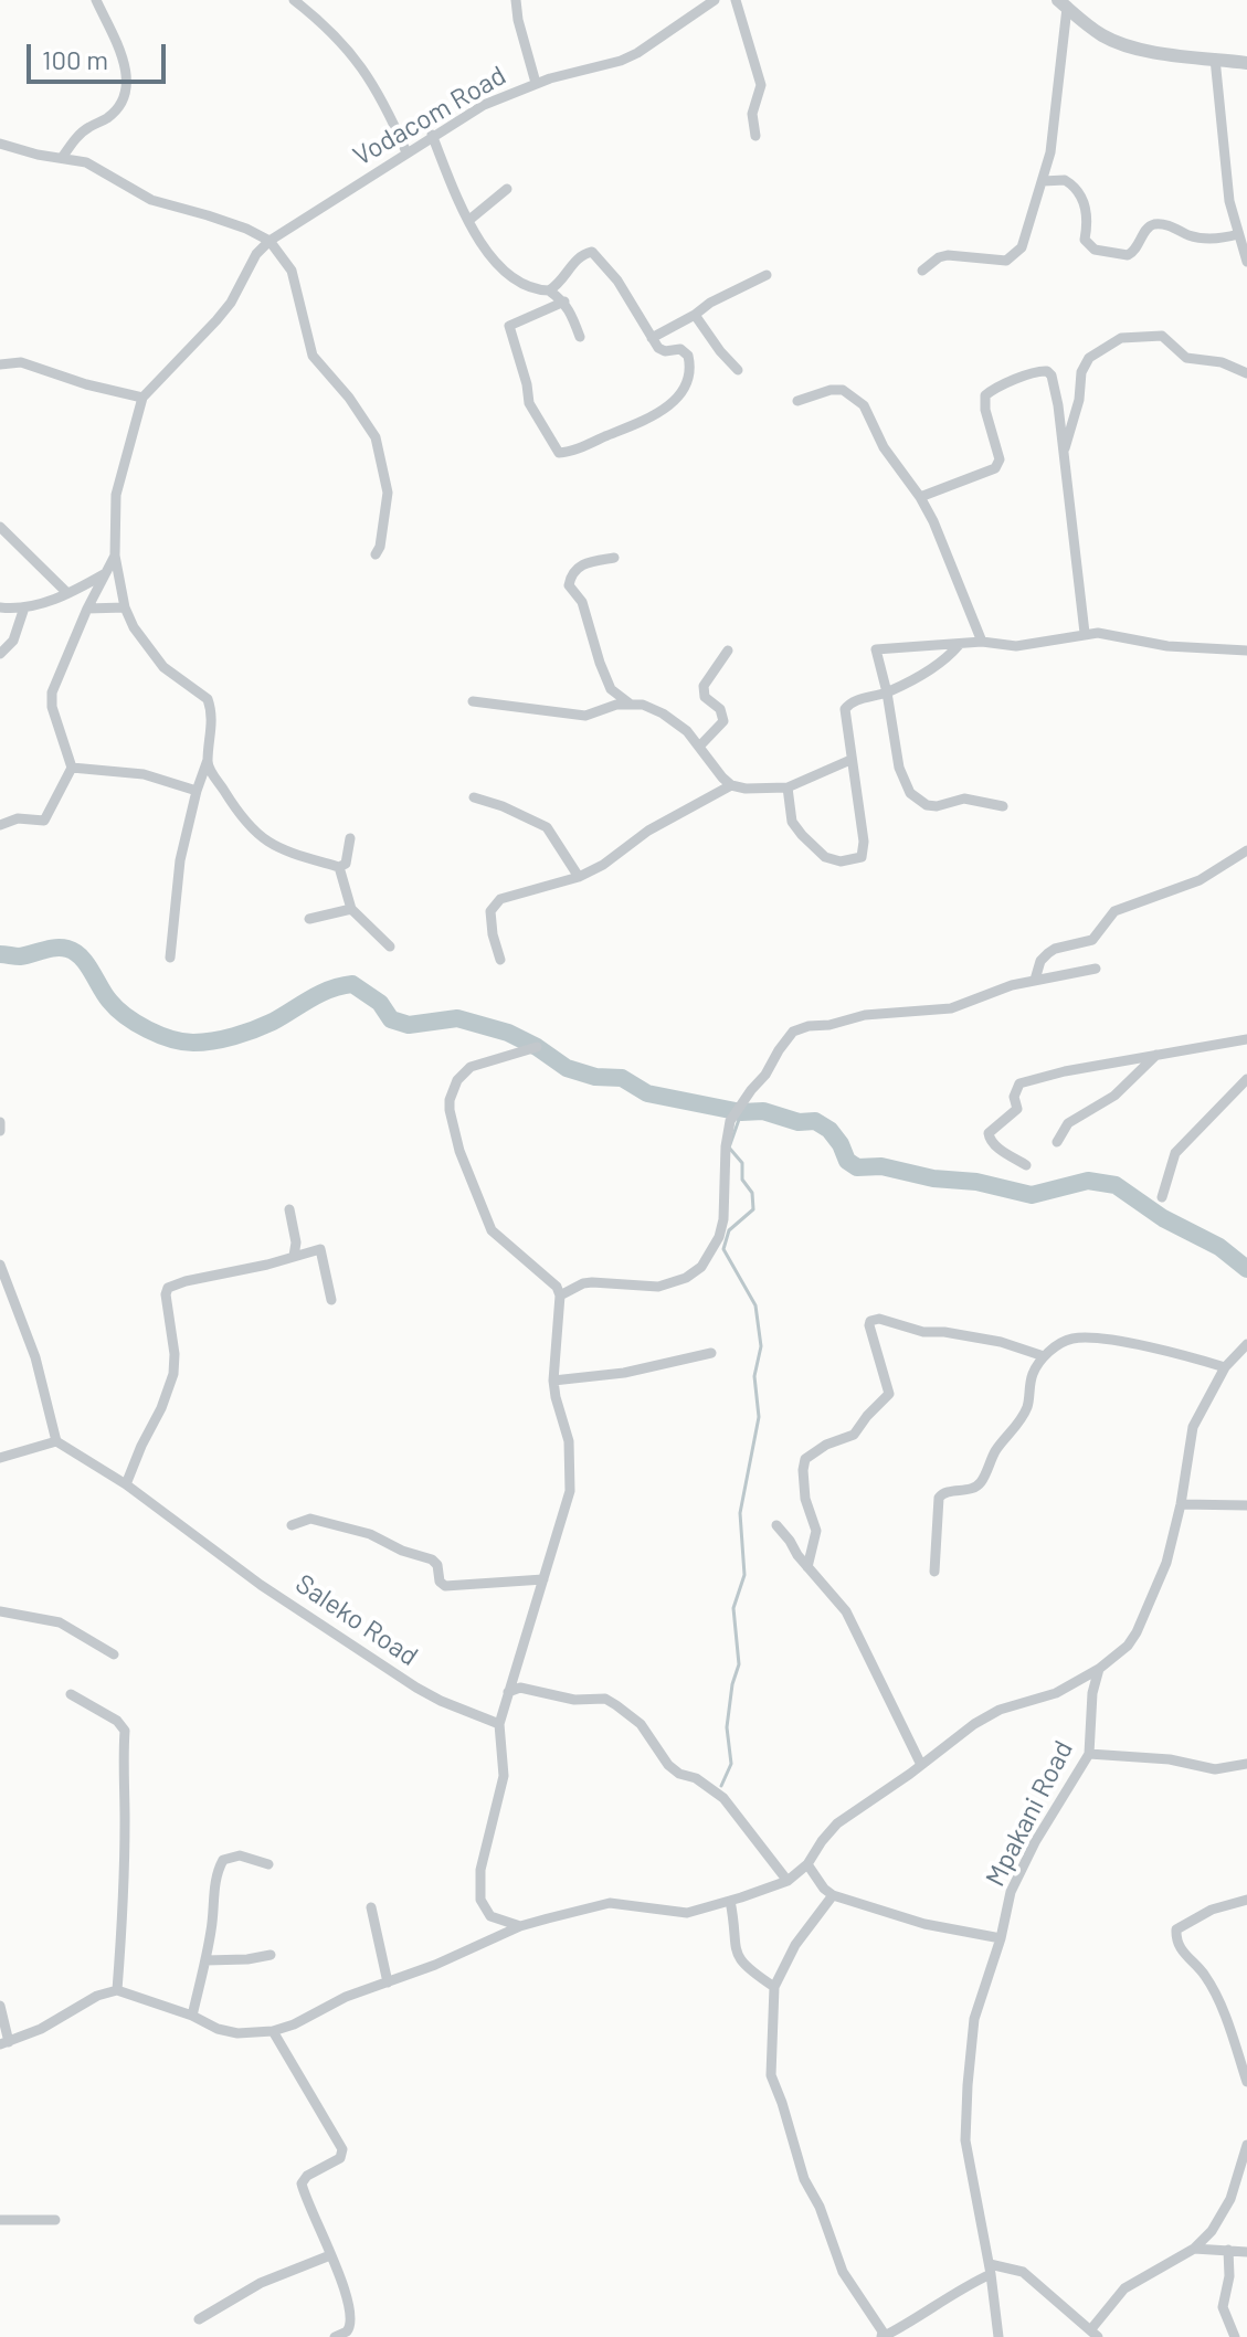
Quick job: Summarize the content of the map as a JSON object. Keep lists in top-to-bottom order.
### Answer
{
  "streets": {
    "street": ["Vodacom Road", "Saleko Road", "Mpakani Road"]
  },
  "scale_bar": "100 m"
}
